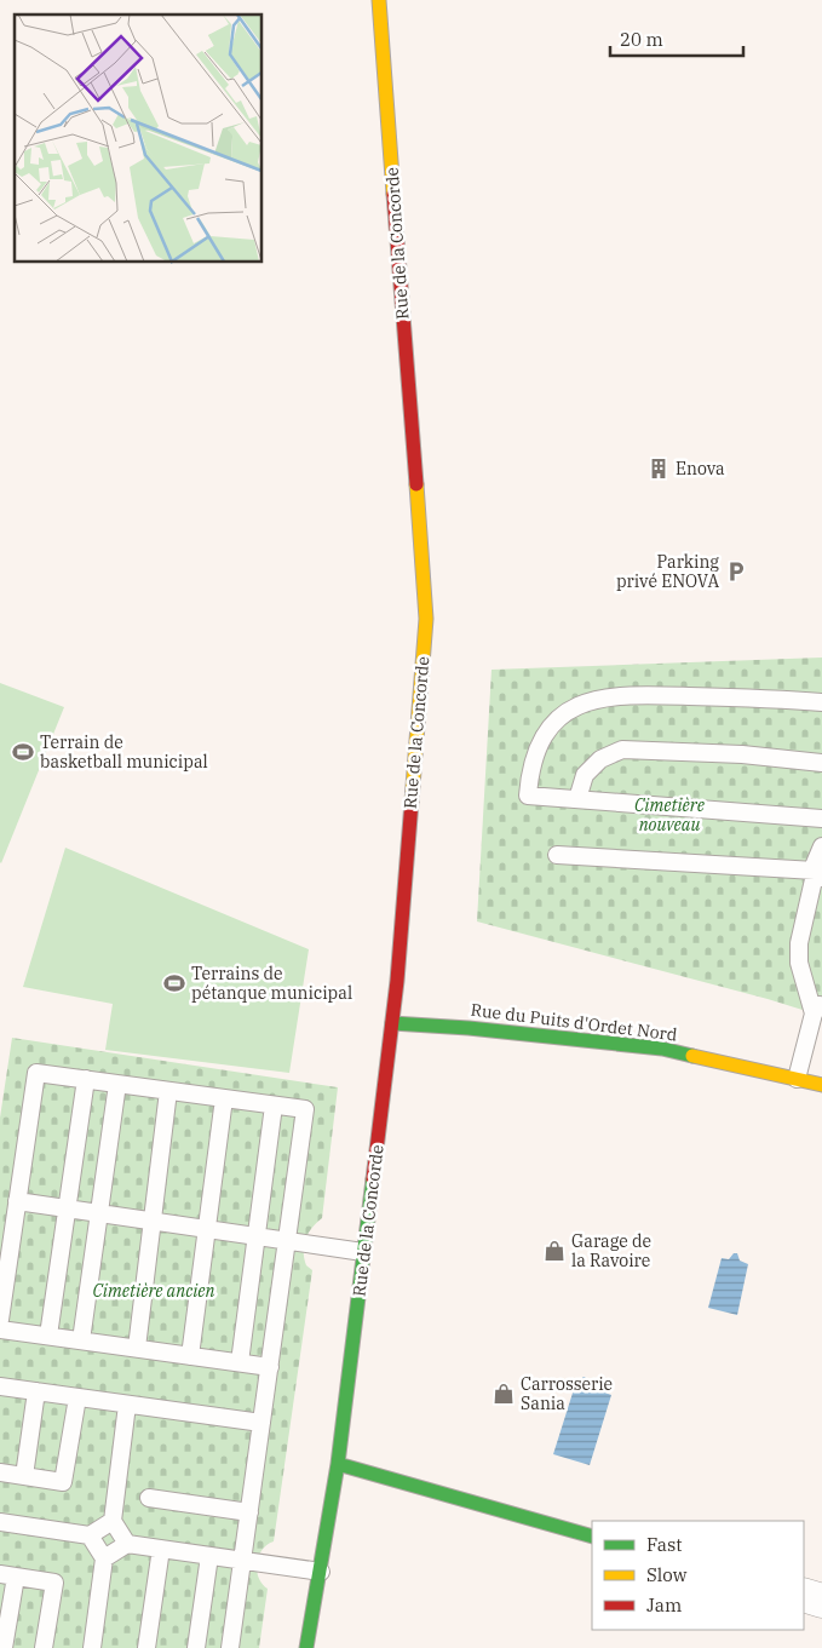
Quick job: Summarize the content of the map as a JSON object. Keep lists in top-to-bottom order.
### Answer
{
  "streets": {
    "street": ["Rue de la Concorde", "Rue du Puits d'Ordet Nord"]
  },
  "crossings": [
    ["Rue de la Concorde", "Rue du Puits d'Ordet Nord"]
  ],
  "parks": ["Cimetière nouveau", "Cimetière ancien"],
  "places": {
    "building": ["Enova"],
    "parking": ["Parking privé ENOVA"],
    "sports": ["Terrain de basketball municipal", "Terrains de pétanque municipal"],
    "shop": ["Garage de la Ravoire", "Carrosserie Sania"]
  },
  "legend": ["Fast", "Slow", "Jam"],
  "scale_bar": "20 m"
}
